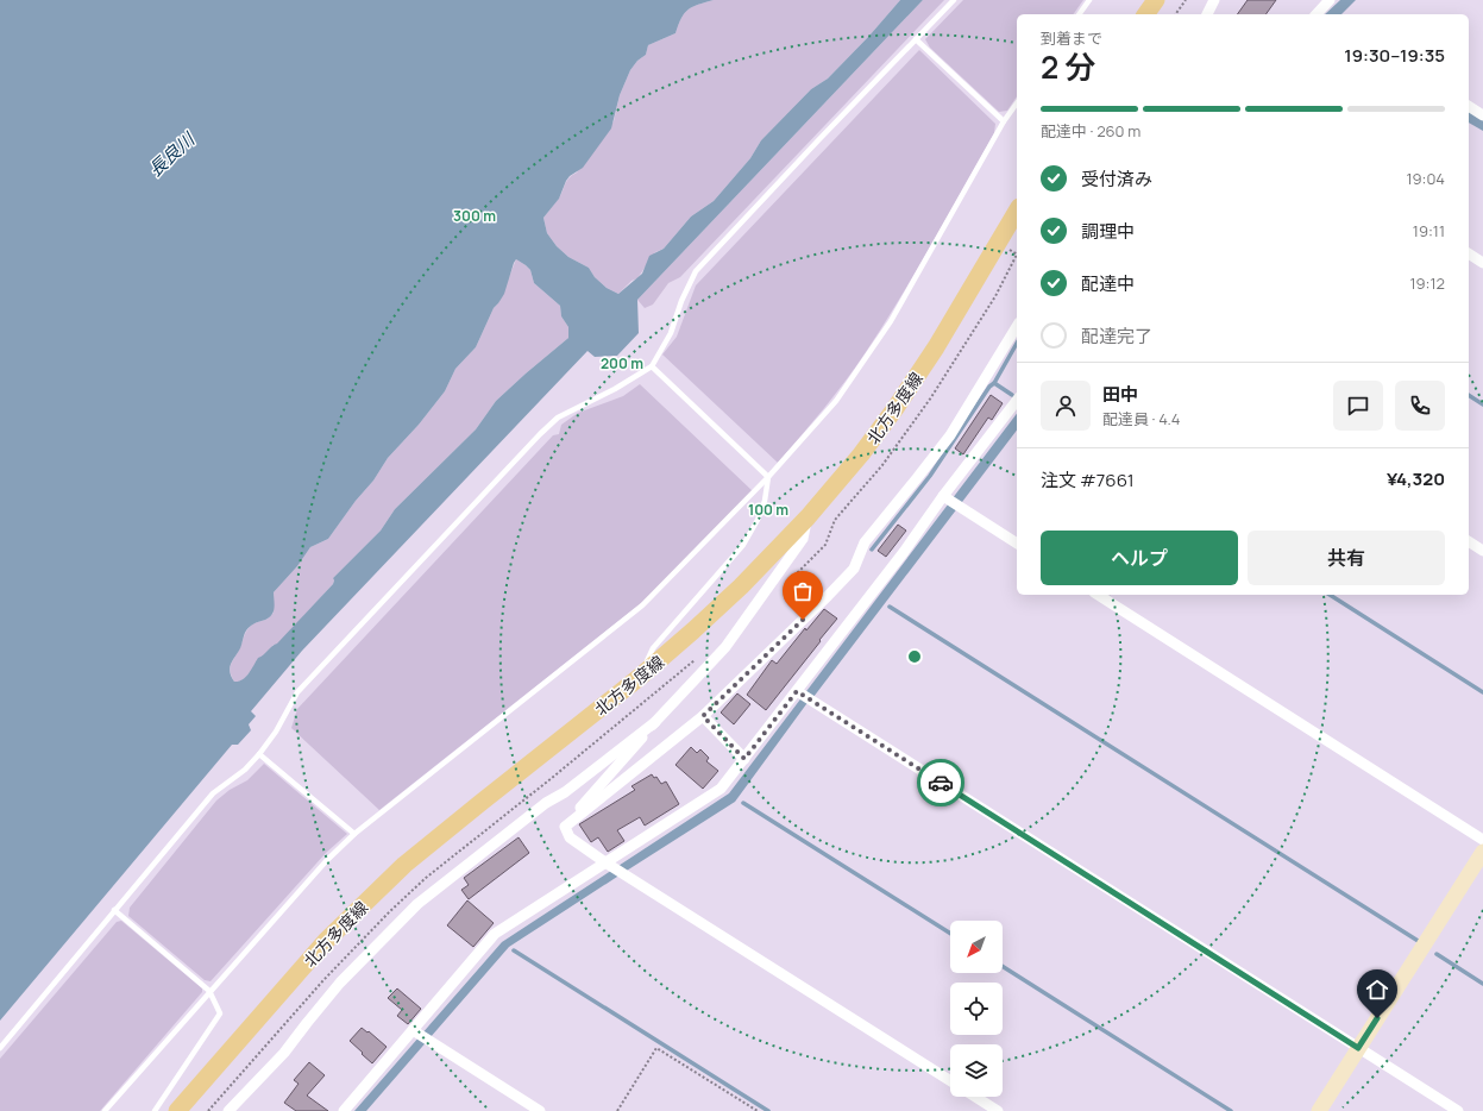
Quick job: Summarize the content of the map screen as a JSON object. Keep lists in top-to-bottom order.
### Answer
{
  "streets": {
    "main road": ["北方多度線"]
  },
  "water": ["長良川"],
  "north": "bottom left",
  "page": {
    "heading": ["2 分", "到着まで", "19:30–19:35"],
    "panel": [
      "田中",
      "配達員 · 4.4",
      "注文 #7661",
      "¥4,320"
    ],
    "bar": "配達中 · 260 m",
    "list": [
      ["受付済み", "19:04"],
      ["調理中", "19:11"],
      ["配達中", "19:12"],
      "配達完了"
    ],
    "buttons": ["ヘルプ", "共有"]
  },
  "rings": ["300 m", "200 m", "100 m"]
}
